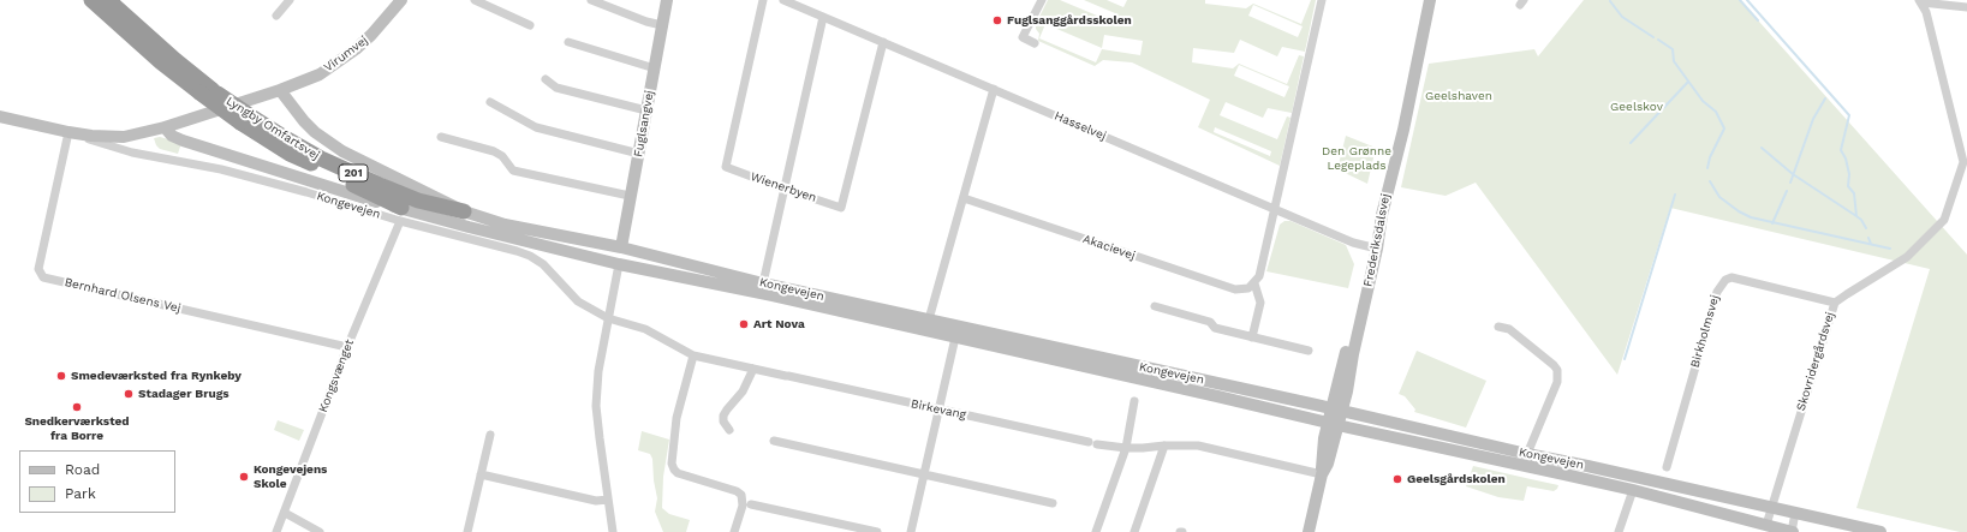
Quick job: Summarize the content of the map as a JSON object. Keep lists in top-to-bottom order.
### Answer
{
  "streets": {
    "highway": ["Lyngby Omfartsvej", "201"],
    "main road": [
      "Virumvej",
      "Fuglsangvej",
      "Kongevejen",
      "Frederiksdalsvej"
    ],
    "street": [
      "Hasselvej",
      "Wienerbyen",
      "Akacievej",
      "Bernhard Olsens Vej",
      "Birkholmsvej",
      "Skovridergårdsvej",
      "Kongsvænget",
      "Birkevang"
    ]
  },
  "crossings": [
    ["Virumvej", "201"],
    ["Virumvej", "Kongevejen"],
    ["Fuglsangvej", "Kongevejen"],
    ["Hasselvej", "Wienerbyen"],
    ["Hasselvej", "Frederiksdalsvej"],
    ["Lyngby Omfartsvej", "201"],
    ["Lyngby Omfartsvej", "Kongevejen"],
    ["201", "Kongevejen"],
    ["201", "Kongsvænget"],
    ["Kongevejen", "Frederiksdalsvej"],
    ["Kongevejen", "Bernhard Olsens Vej"],
    ["Kongevejen", "Skovridergårdsvej"],
    ["Kongevejen", "Kongsvænget"],
    ["Kongevejen", "Birkevang"],
    ["Frederiksdalsvej", "Birkevang"],
    ["Bernhard Olsens Vej", "Kongsvænget"],
    ["Birkholmsvej", "Skovridergårdsvej"]
  ],
  "parks": ["Geelshaven", "Geelskov", "Den Grønne Legeplads"],
  "places": [
    "Fuglsanggårdsskolen",
    "Art Nova",
    "Smedeværksted fra Rynkeby",
    "Stadager Brugs",
    "Snedkerværksted fra Borre",
    "Kongevejens Skole",
    "Geelsgårdskolen"
  ],
  "legend": ["Road", "Park"]
}
